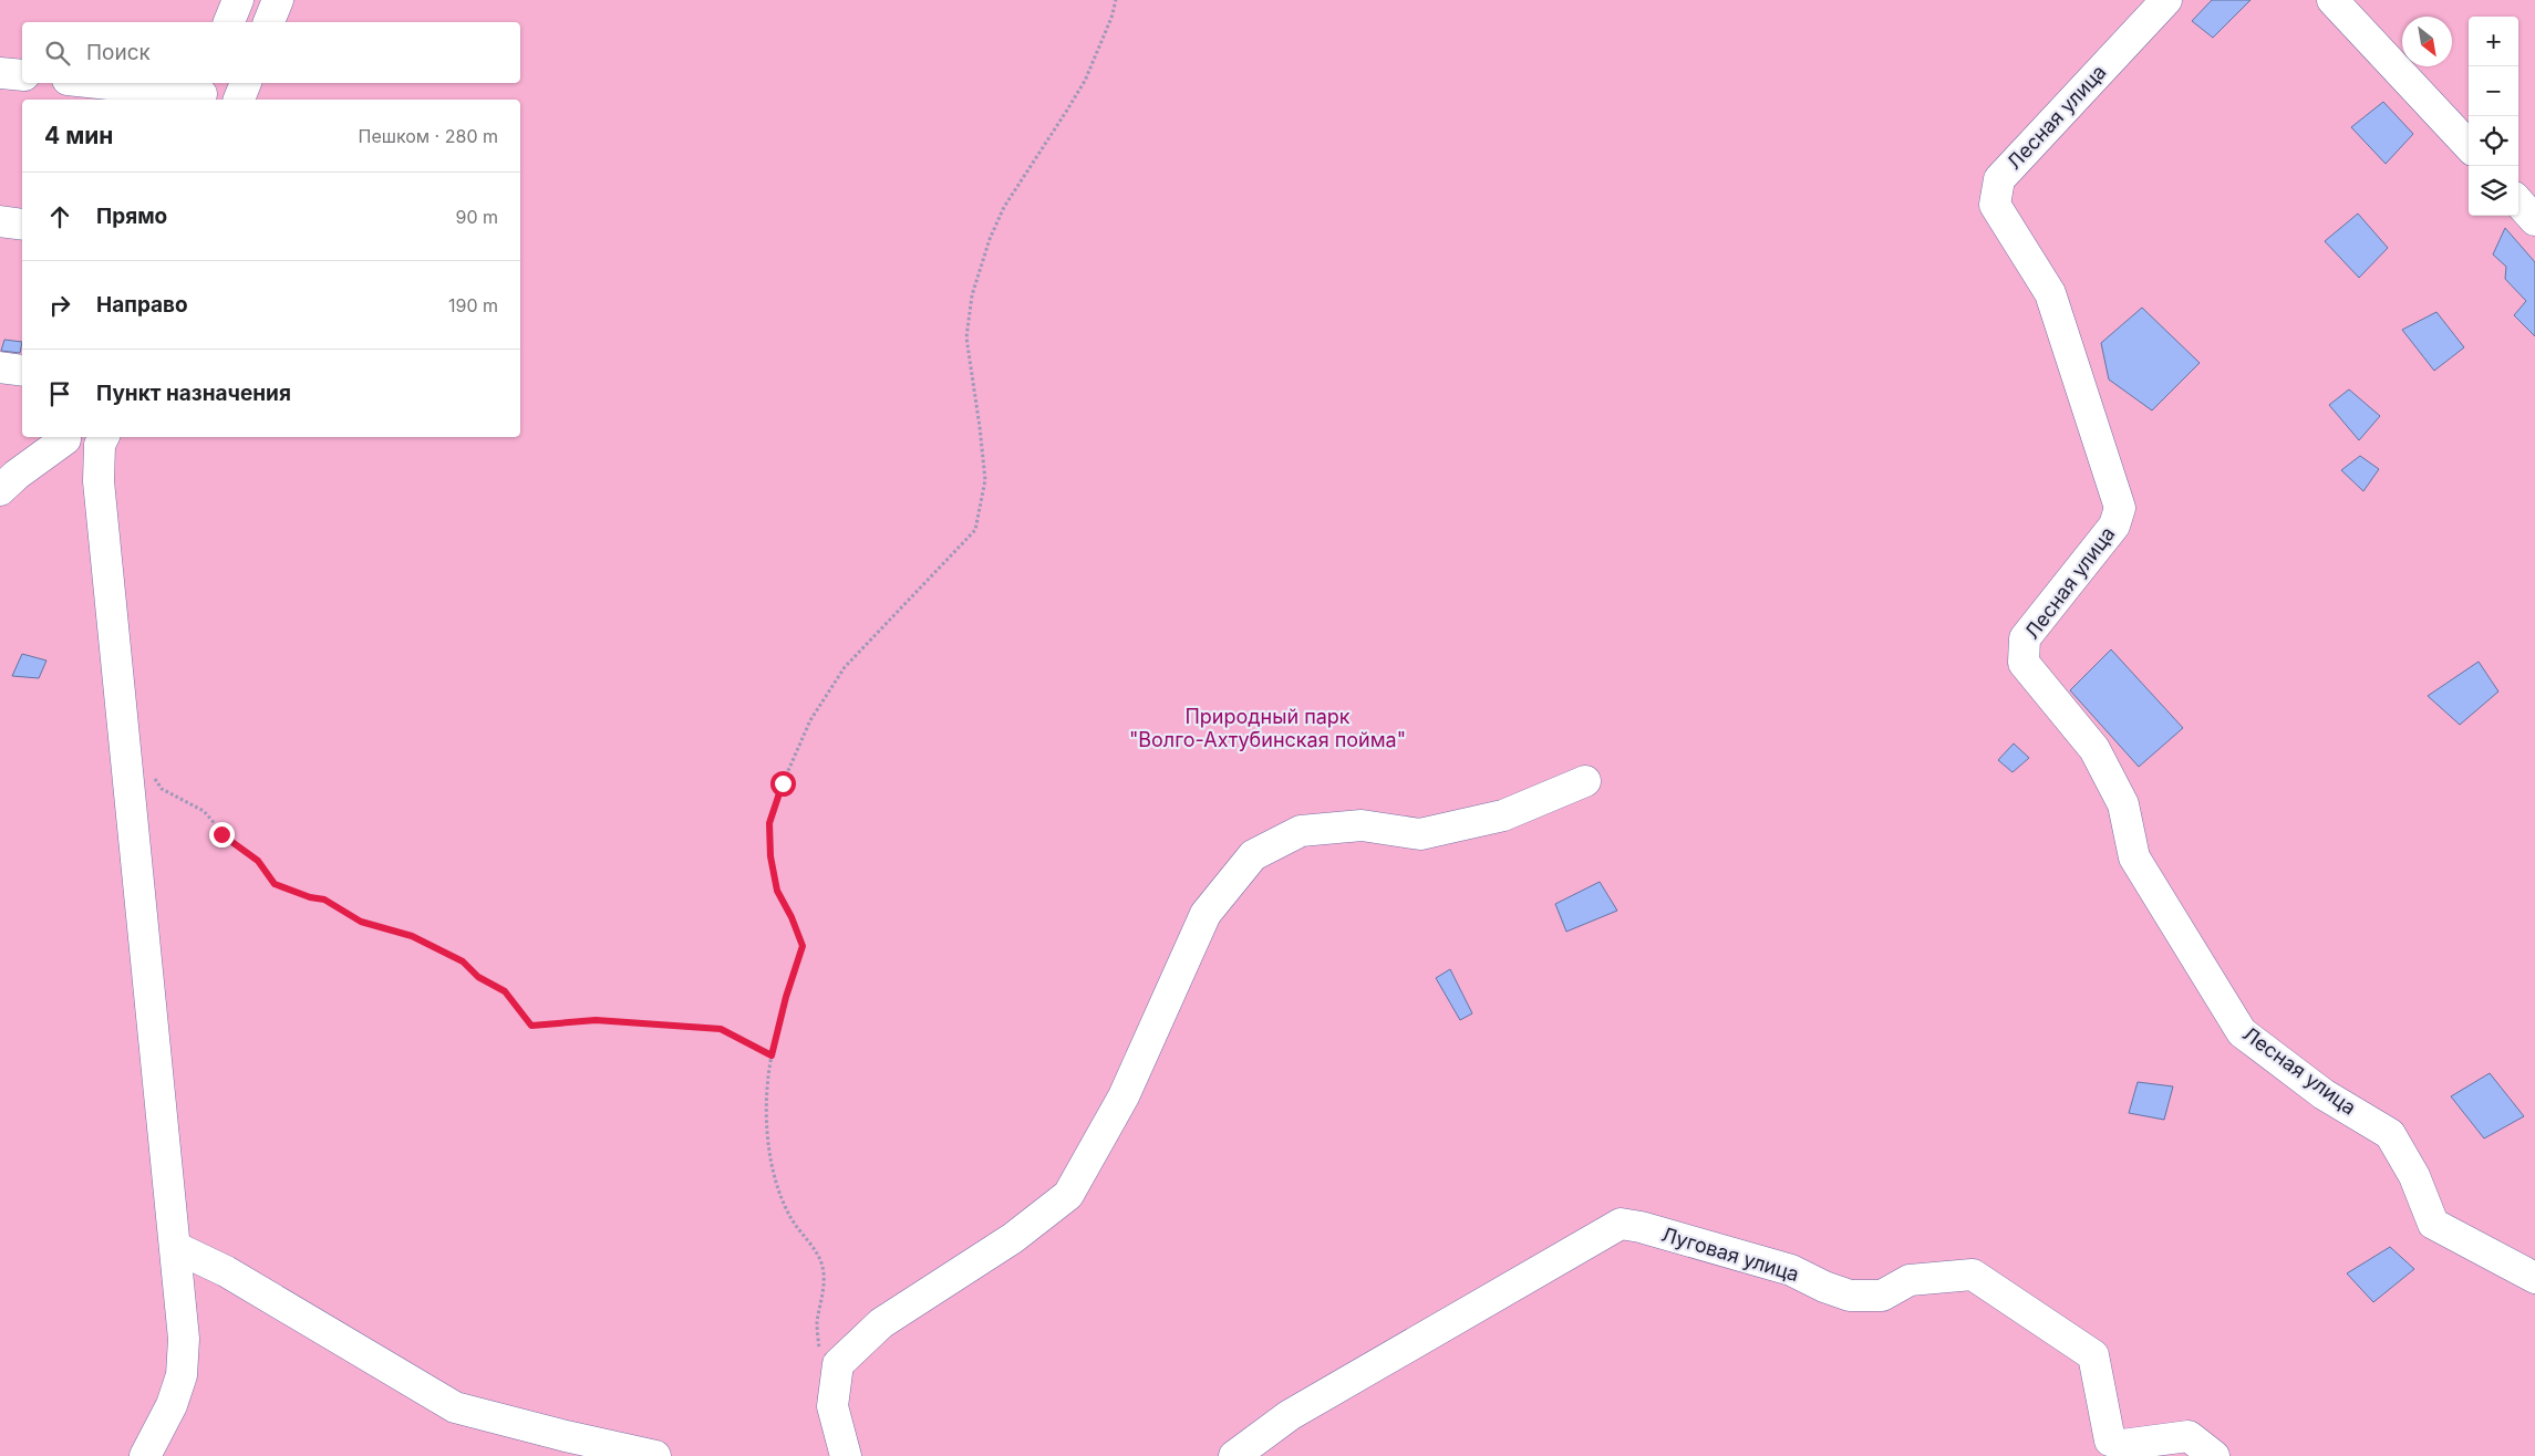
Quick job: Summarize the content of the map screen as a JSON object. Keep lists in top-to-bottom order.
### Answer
{
  "streets": {
    "street": ["Лесная улица", "Луговая улица"]
  },
  "parks": ["Природный парк \"Волго-Ахтубинская пойма\""],
  "north": "bottom right",
  "page": {
    "map_buttons": ["+", "−"],
    "search": "Поиск",
    "heading": ["4 мин", "Пешком · 280 m"],
    "list": [
      ["Прямо", "90 m"],
      ["Направо", "190 m"],
      "Пункт назначения"
    ]
  }
}
